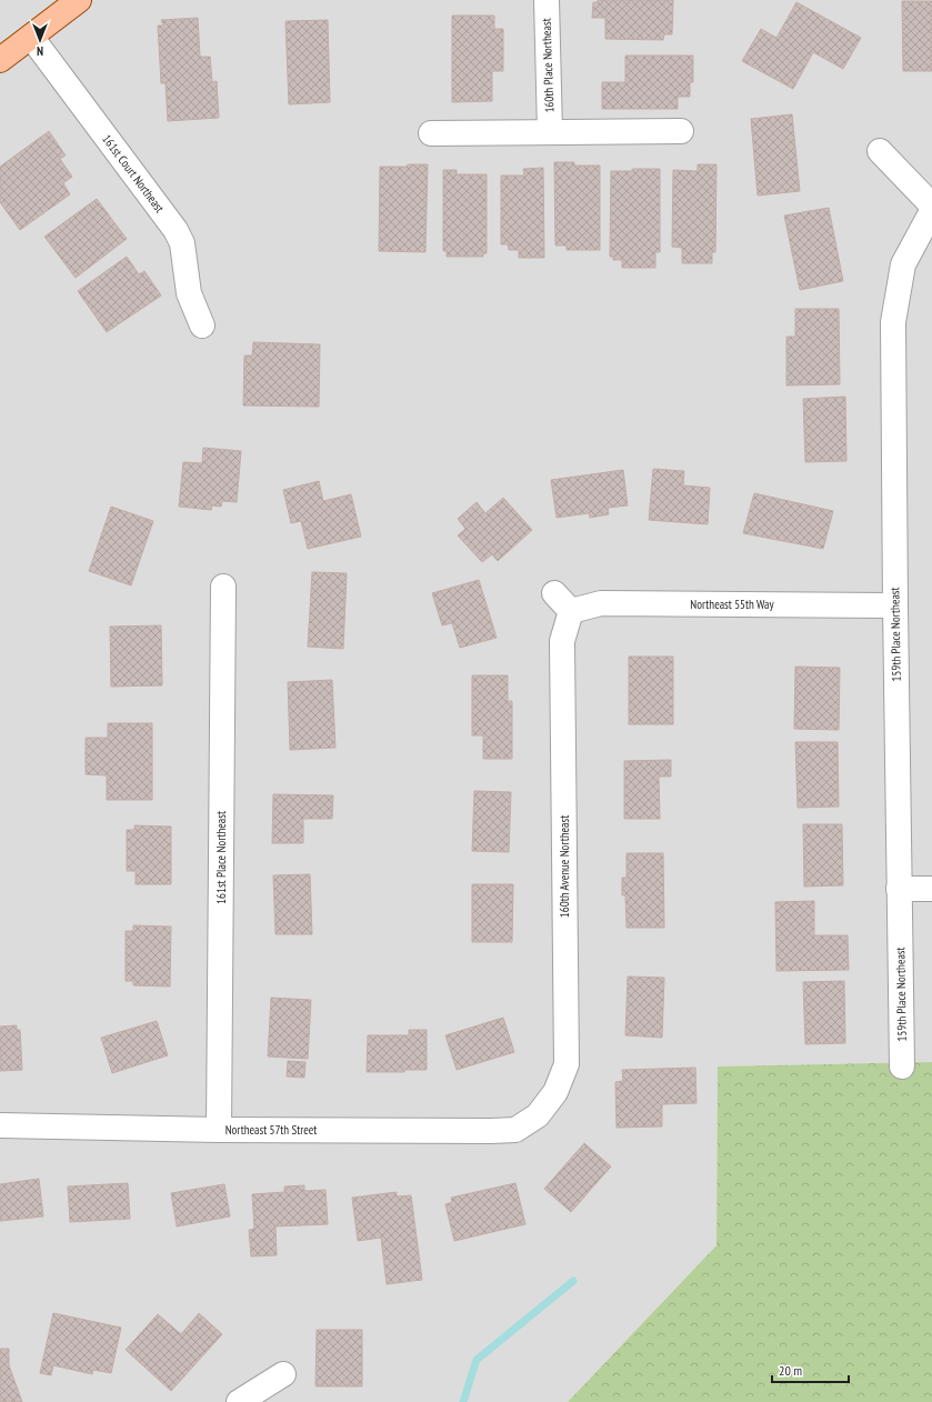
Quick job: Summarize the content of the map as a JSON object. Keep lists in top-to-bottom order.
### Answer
{
  "streets": {
    "street": [
      "160th Place Northeast",
      "161st Court Northeast",
      "Northeast 55th Way",
      "159th Place Northeast",
      "161st Place Northeast",
      "160th Avenue Northeast",
      "Northeast 57th Street"
    ]
  },
  "crossings": [
    ["Northeast 55th Way", "159th Place Northeast"],
    ["Northeast 55th Way", "160th Avenue Northeast"],
    ["161st Place Northeast", "Northeast 57th Street"],
    ["160th Avenue Northeast", "Northeast 57th Street"]
  ],
  "scale_bar": "20 m",
  "north": "bottom"
}
